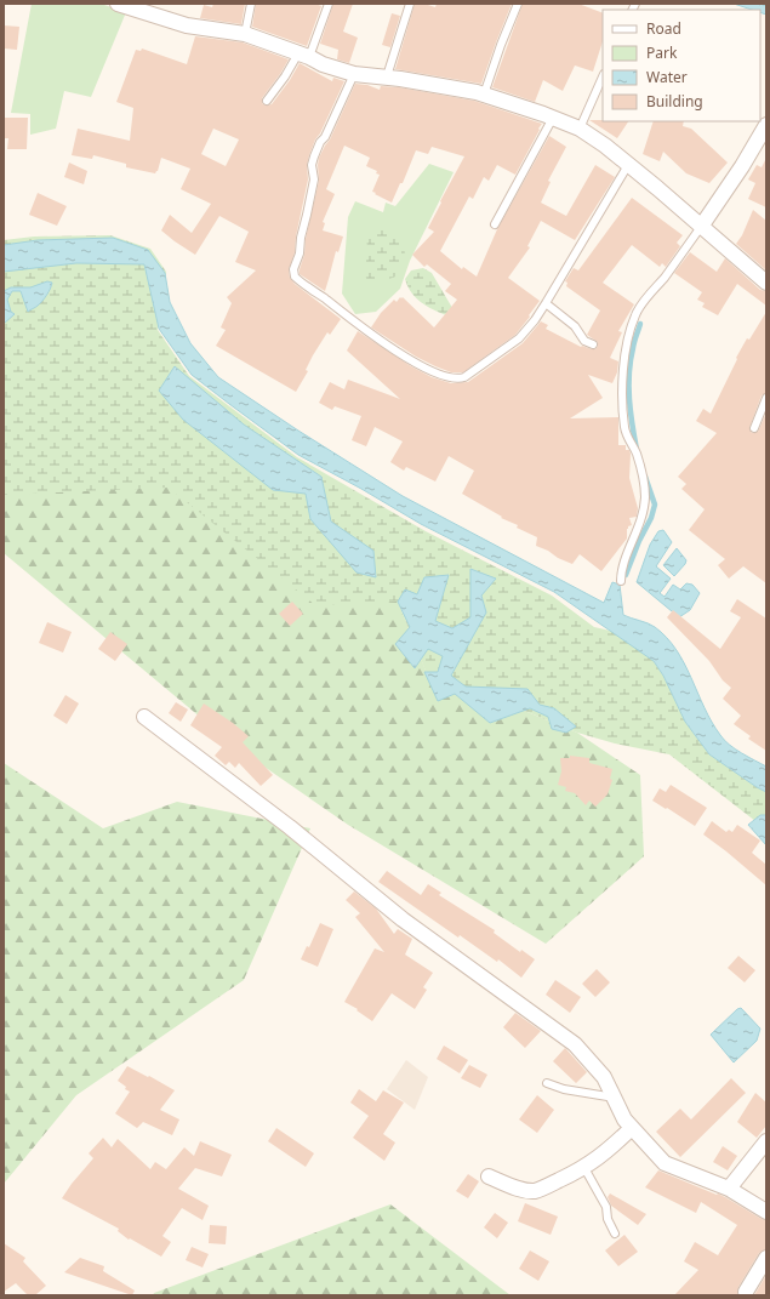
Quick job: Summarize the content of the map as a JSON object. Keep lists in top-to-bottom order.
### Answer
{
  "legend": [
    "Road",
    "Park",
    "Water",
    "Building"
  ]
}
